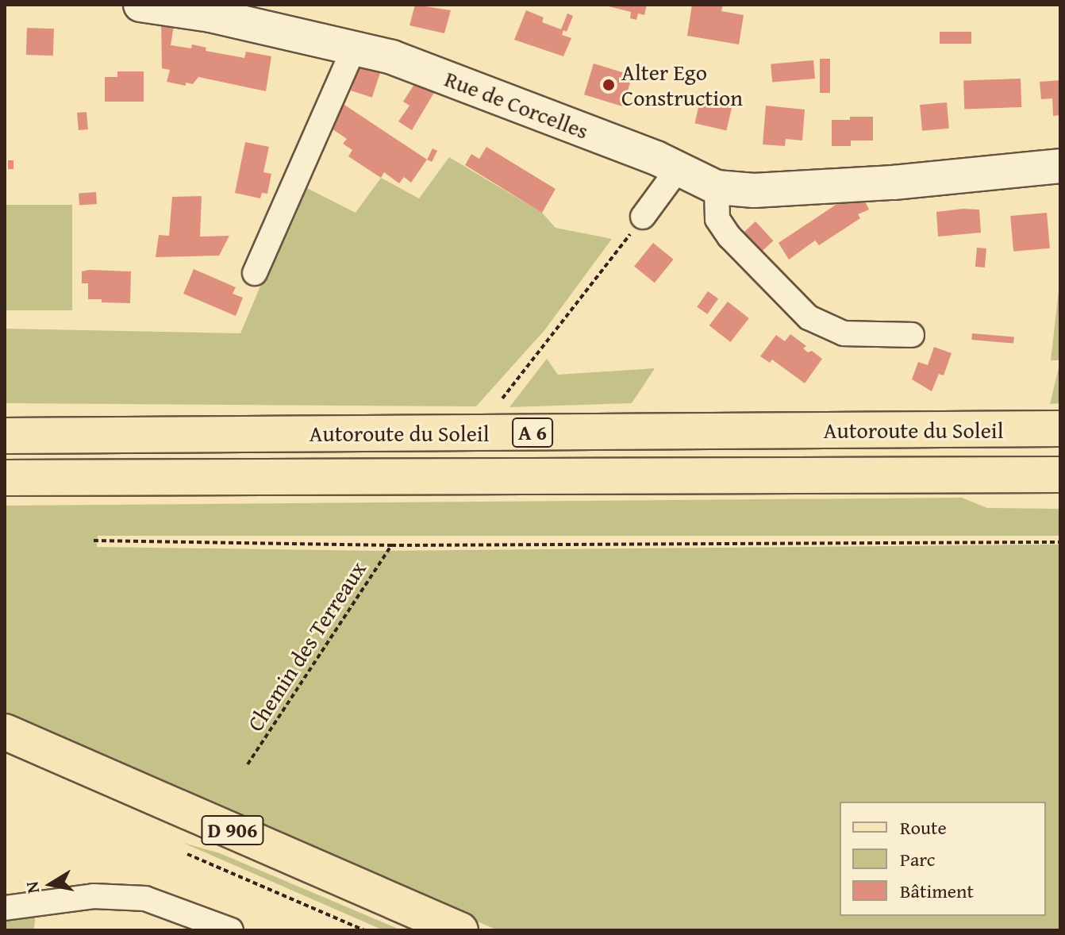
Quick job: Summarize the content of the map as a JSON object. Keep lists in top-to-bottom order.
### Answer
{
  "streets": {
    "main road": ["Autoroute du Soleil", "A 6", "D 906"],
    "street": ["Rue de Corcelles"],
    "path": ["Chemin des Terreaux"]
  },
  "places": ["Alter Ego Construction"],
  "legend": ["Route", "Parc", "Bâtiment"],
  "north": "left"
}
